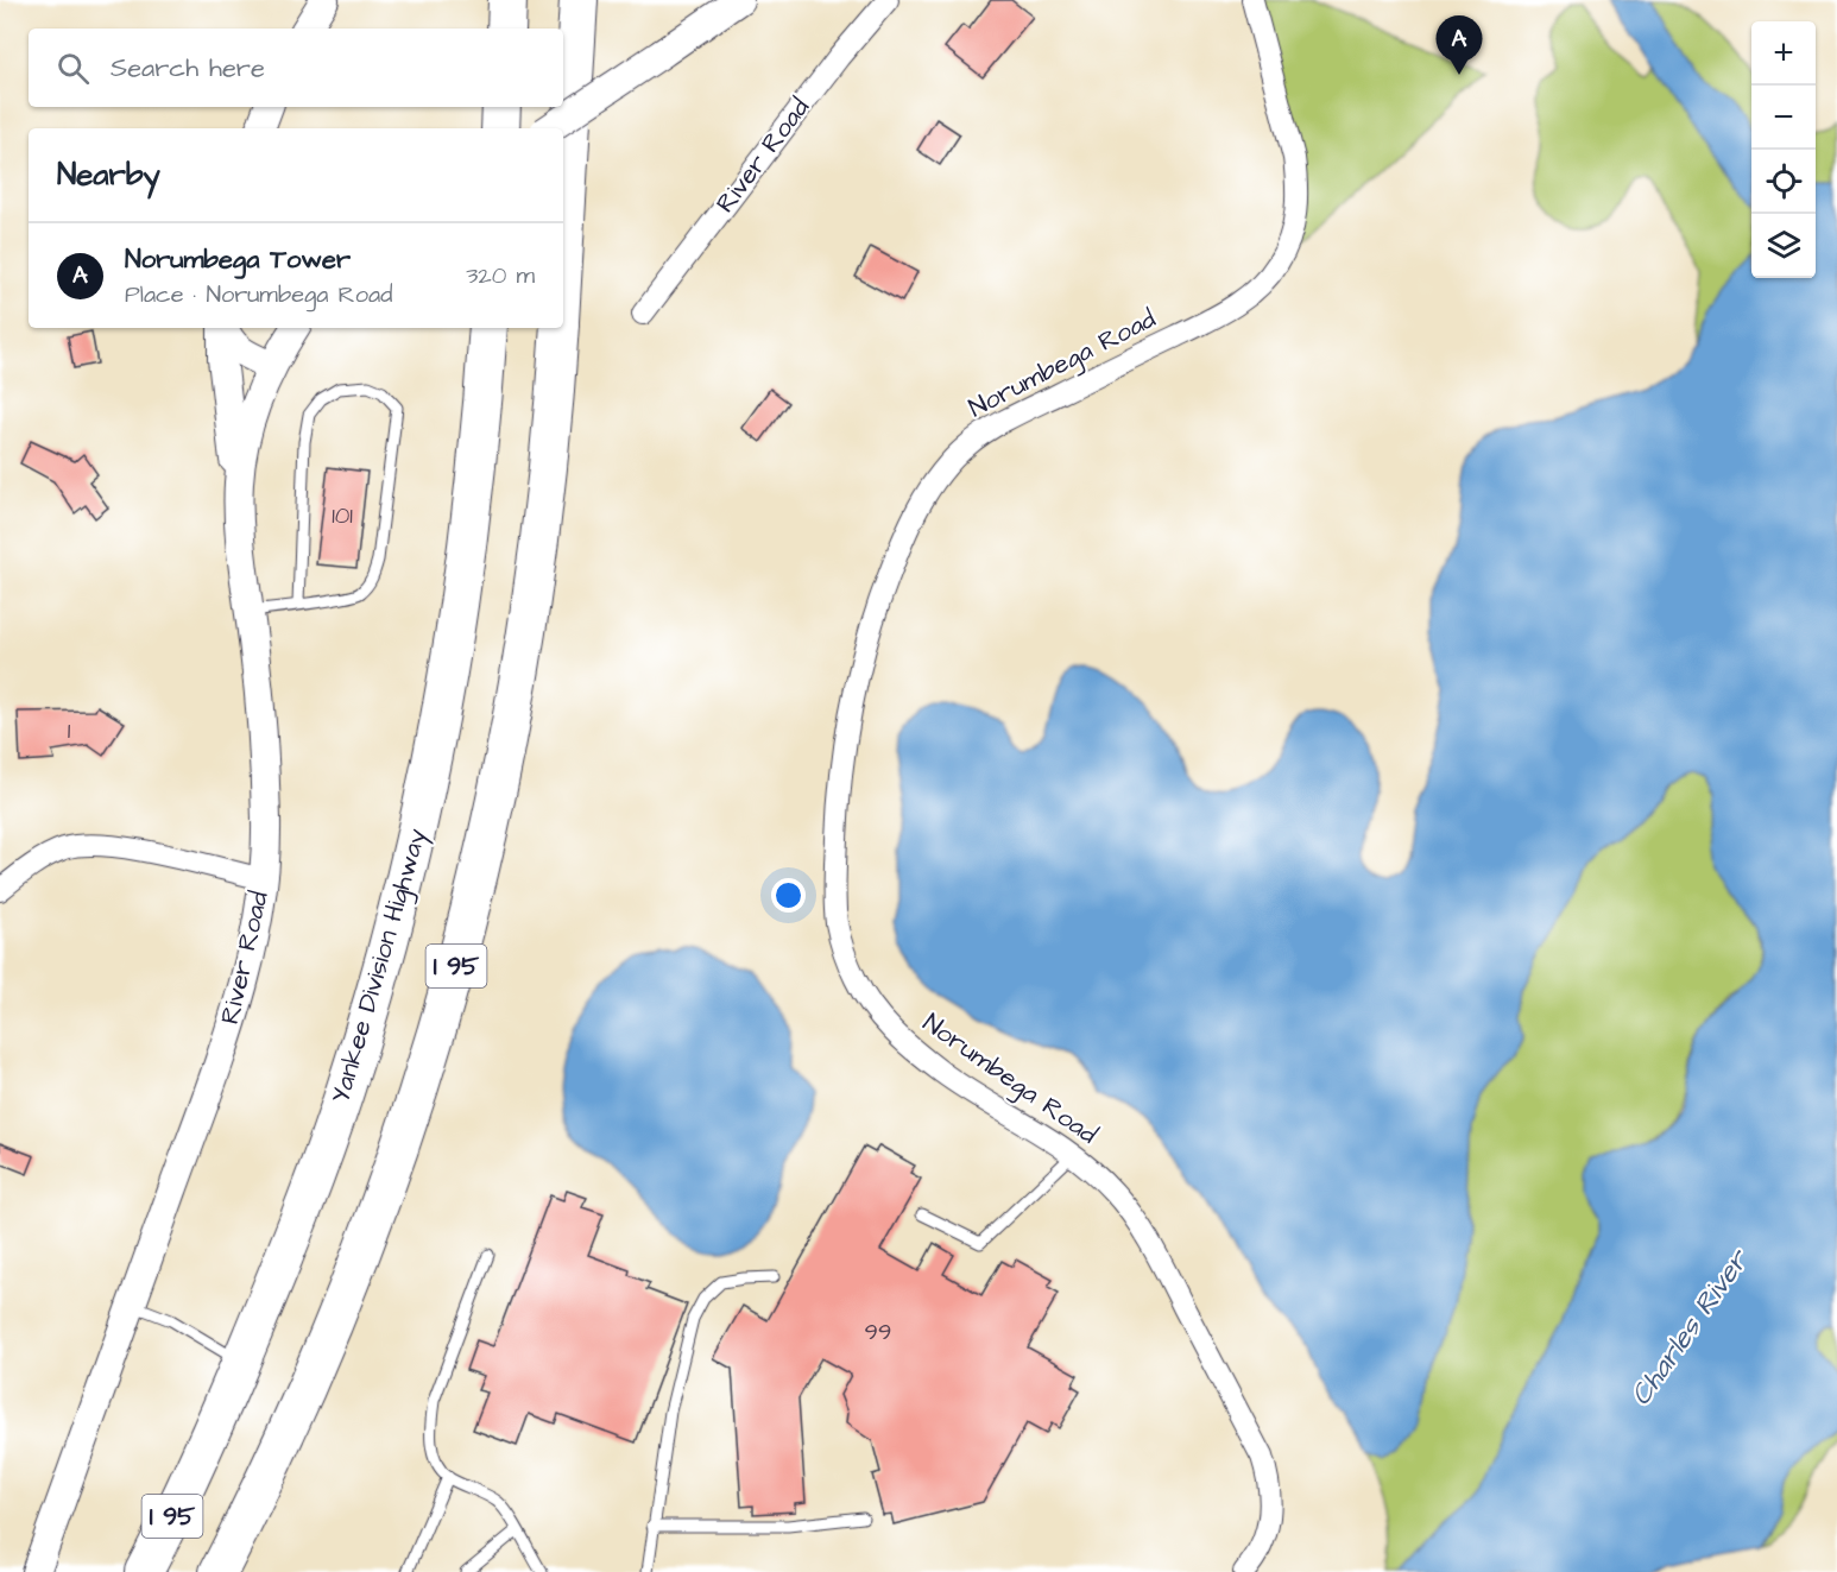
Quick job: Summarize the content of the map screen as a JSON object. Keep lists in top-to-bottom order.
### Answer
{
  "streets": {
    "highway": ["Yankee Division Highway", "I 95"],
    "main road": ["River Road"],
    "street": ["Norumbega Road"]
  },
  "water": ["Charles River"],
  "house_numbers": ["101", "1", "99"],
  "page": {
    "pins": "A",
    "map_buttons": ["+", "−"],
    "search": "Search here",
    "heading": "Nearby",
    "list": [
      {
        "mark": "A",
        "name": "Norumbega Tower",
        "note": "Place · Norumbega Road",
        "value": "320 m"
      }
    ]
  }
}
